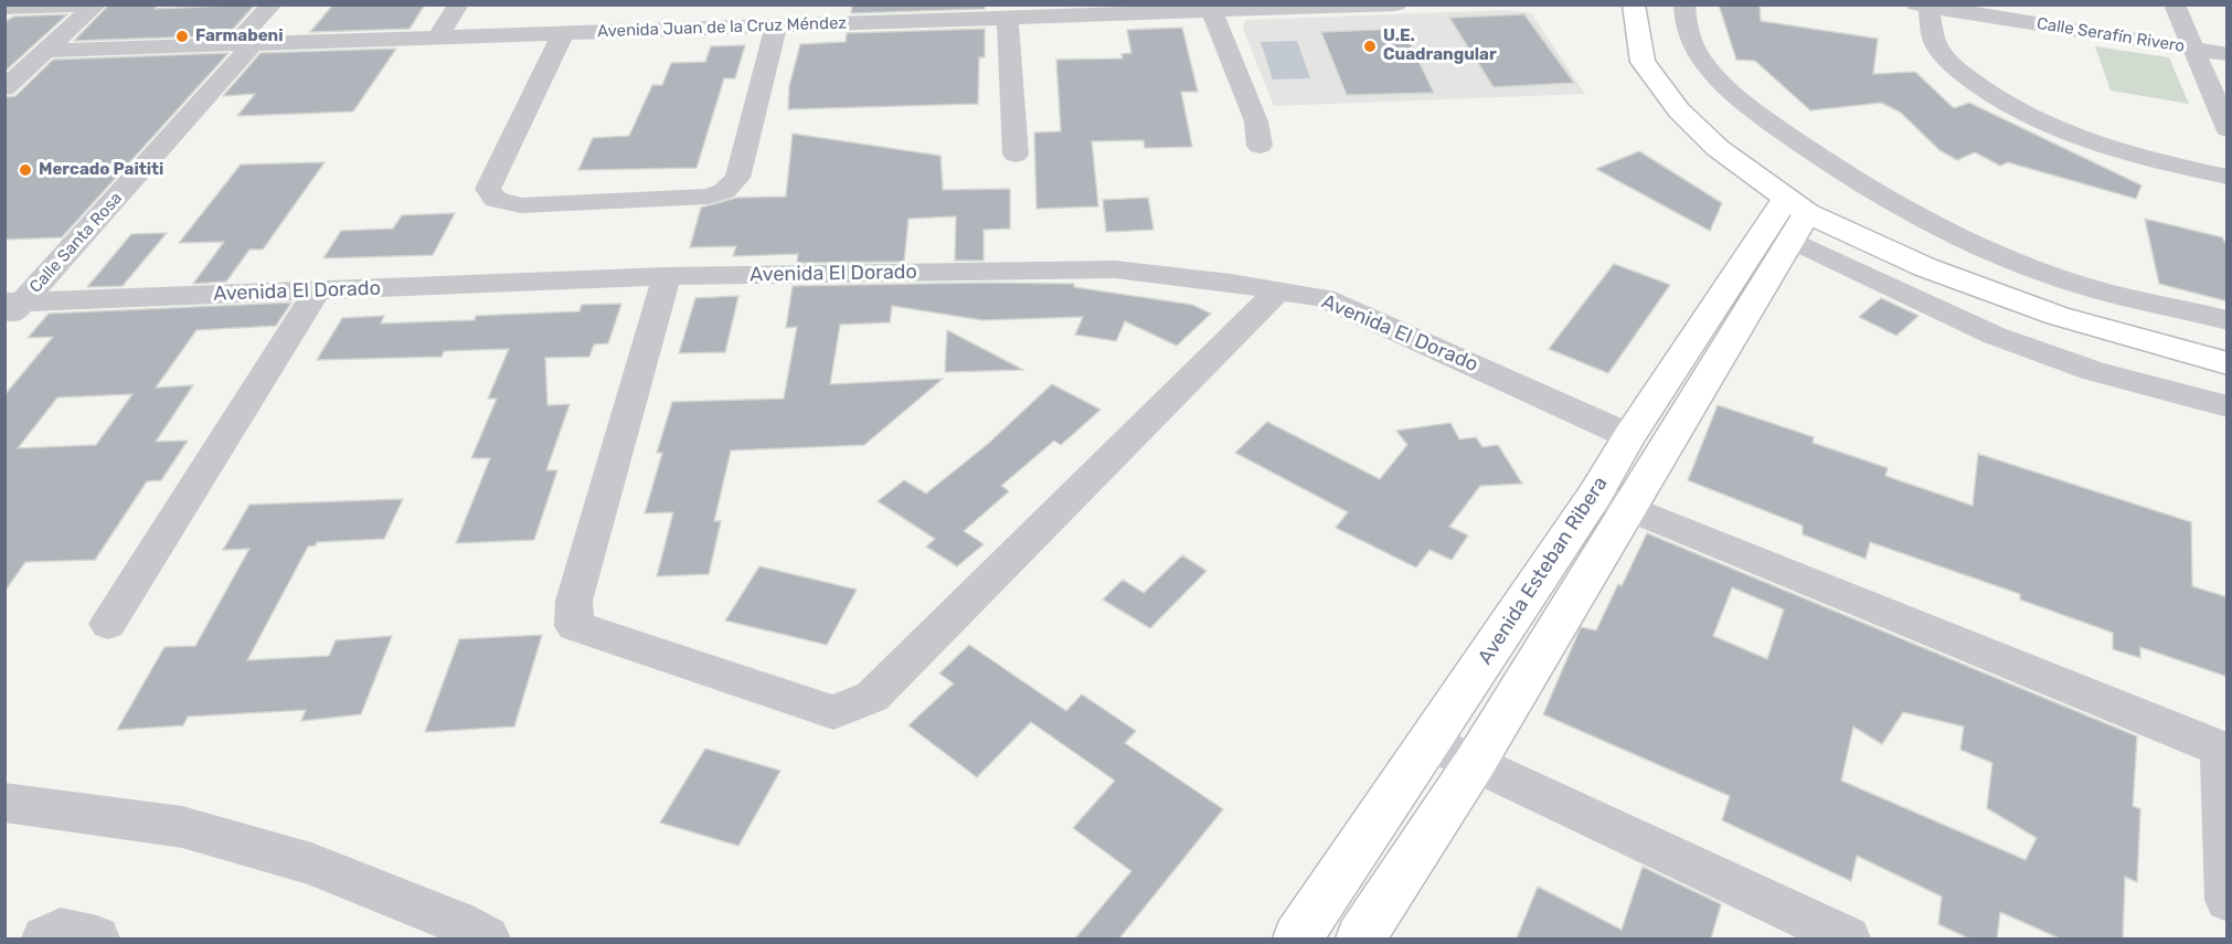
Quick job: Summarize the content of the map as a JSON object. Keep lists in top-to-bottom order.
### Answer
{
  "streets": {
    "main road": ["Avenida Esteban Ribera"],
    "street": [
      "Avenida Juan de la Cruz Méndez",
      "Calle Serafín Rivero",
      "Calle Santa Rosa",
      "Avenida El Dorado"
    ]
  },
  "crossings": [
    ["Avenida Juan de la Cruz Méndez", "Calle Santa Rosa"],
    ["Calle Santa Rosa", "Avenida El Dorado"],
    ["Avenida El Dorado", "Avenida Esteban Ribera"]
  ],
  "places": ["Farmabeni", "U.E. Cuadrangular", "Mercado Paititi"]
}
